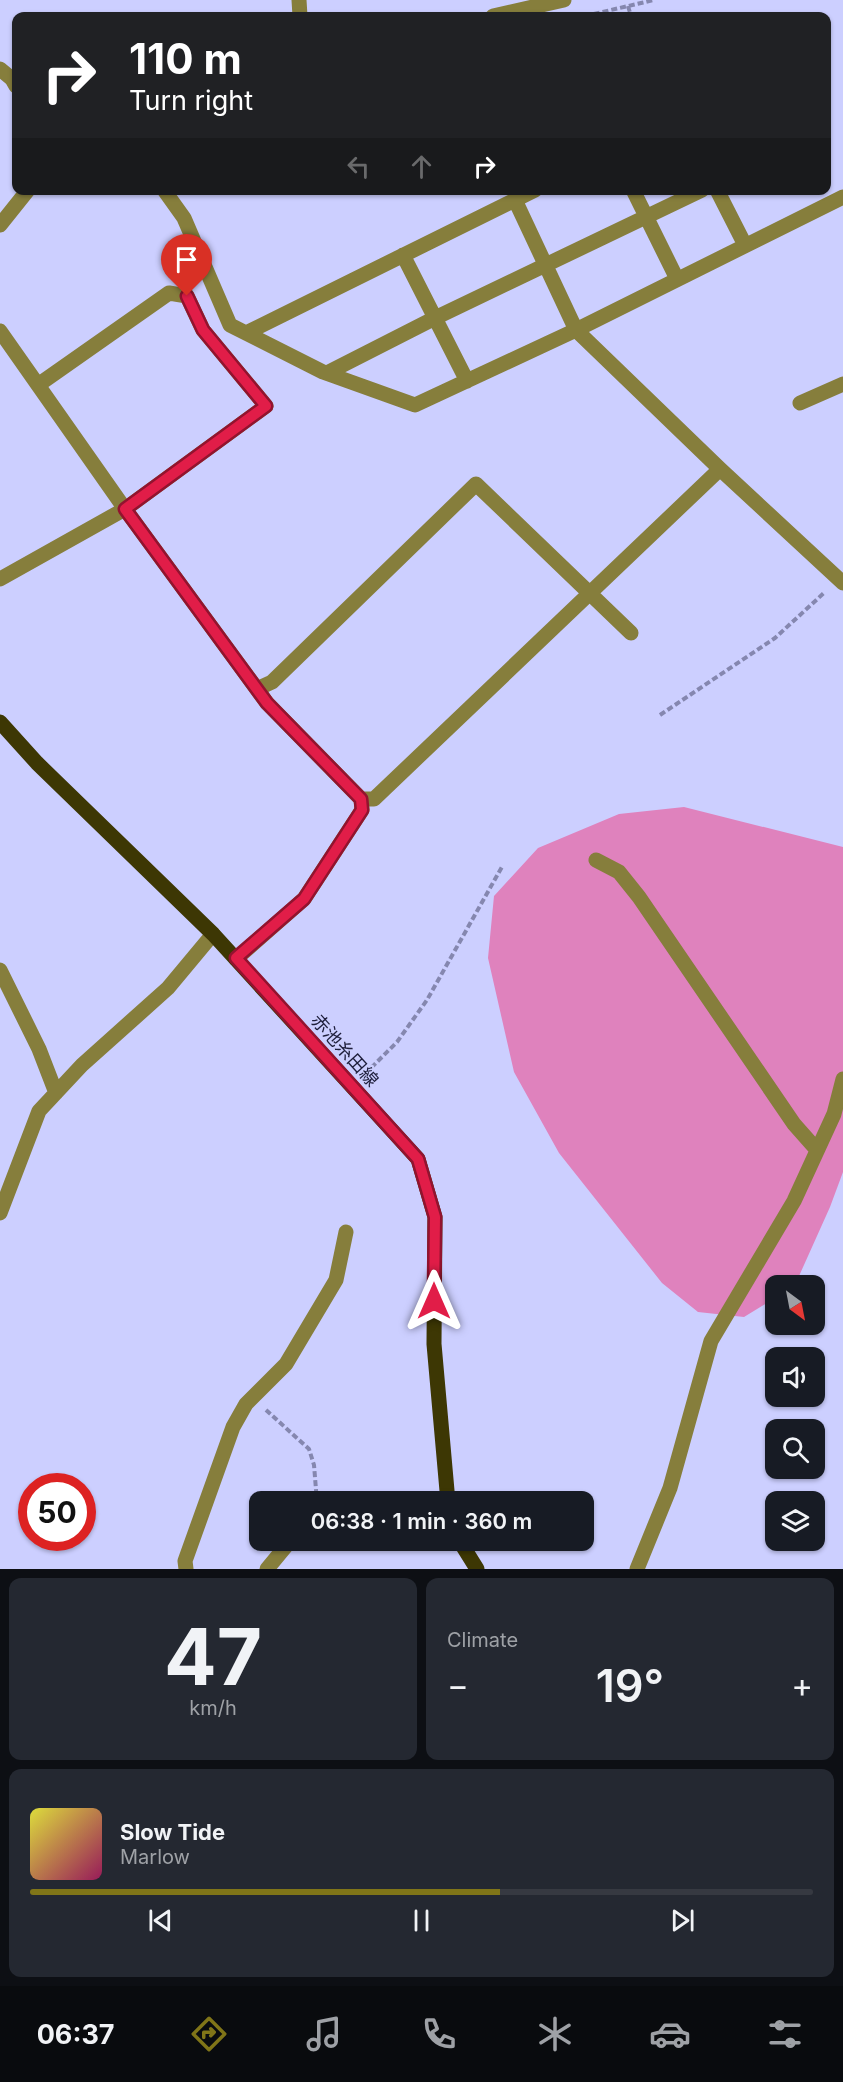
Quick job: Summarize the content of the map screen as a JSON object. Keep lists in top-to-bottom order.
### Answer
{
  "streets": {
    "main road": ["赤池糸田線"]
  },
  "north": "bottom right",
  "page": {
    "turn": ["110 m", "Turn right"],
    "limit": "50",
    "trip": "06:38 · 1 min · 360 m",
    "tile": [
      ["47", "km/h"],
      "Climate"
    ],
    "heat": ["−", "19°", "+"],
    "song": ["Slow Tide", "Marlow"],
    "tabs": "06:37"
  }
}
